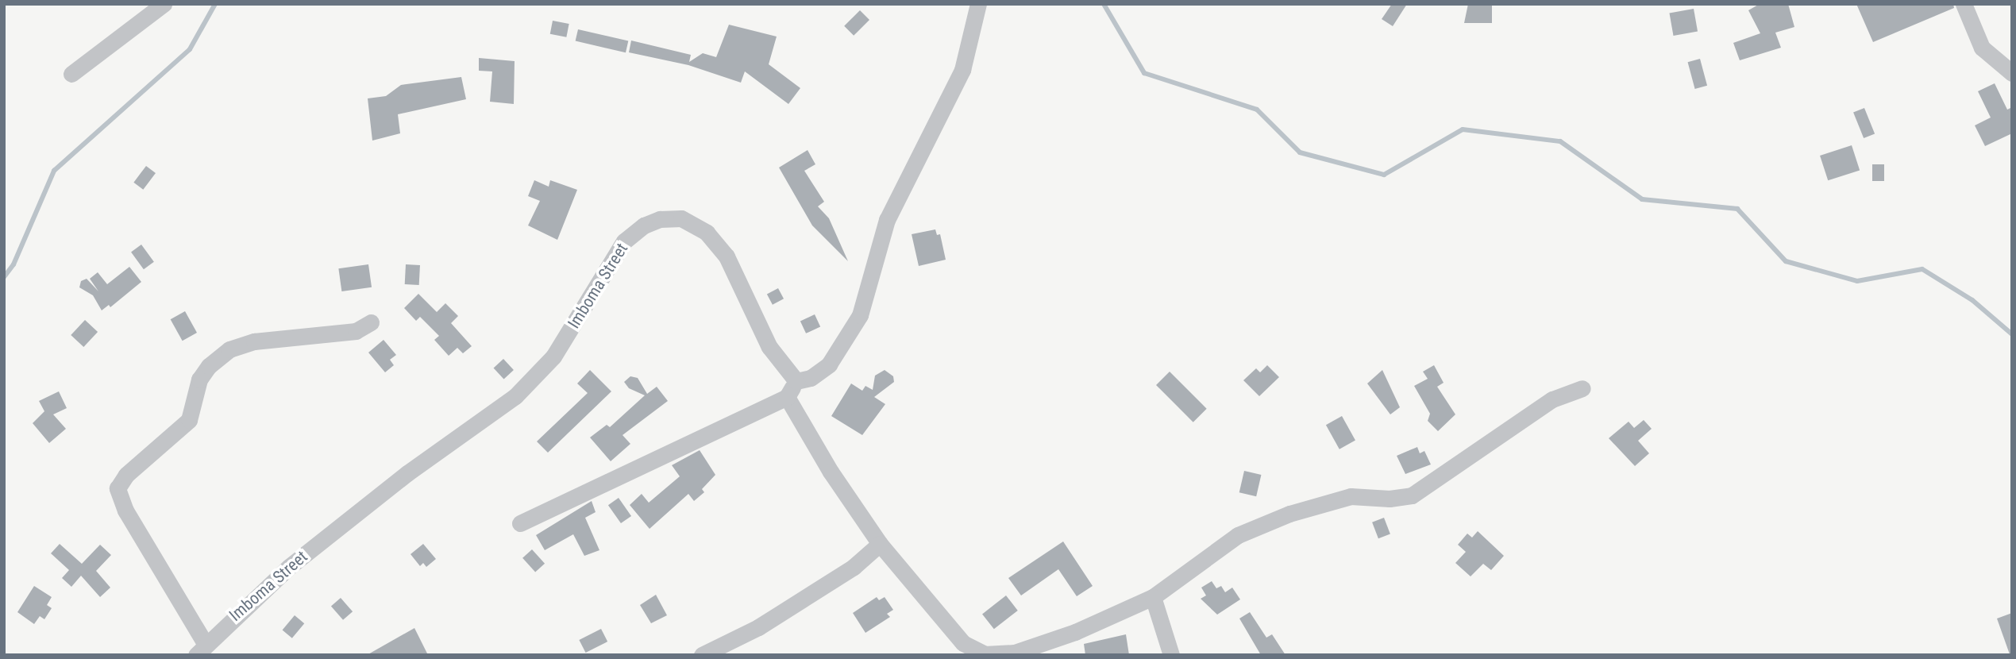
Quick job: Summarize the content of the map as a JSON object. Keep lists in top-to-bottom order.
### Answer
{
  "streets": {
    "street": ["Imboma Street"]
  }
}
